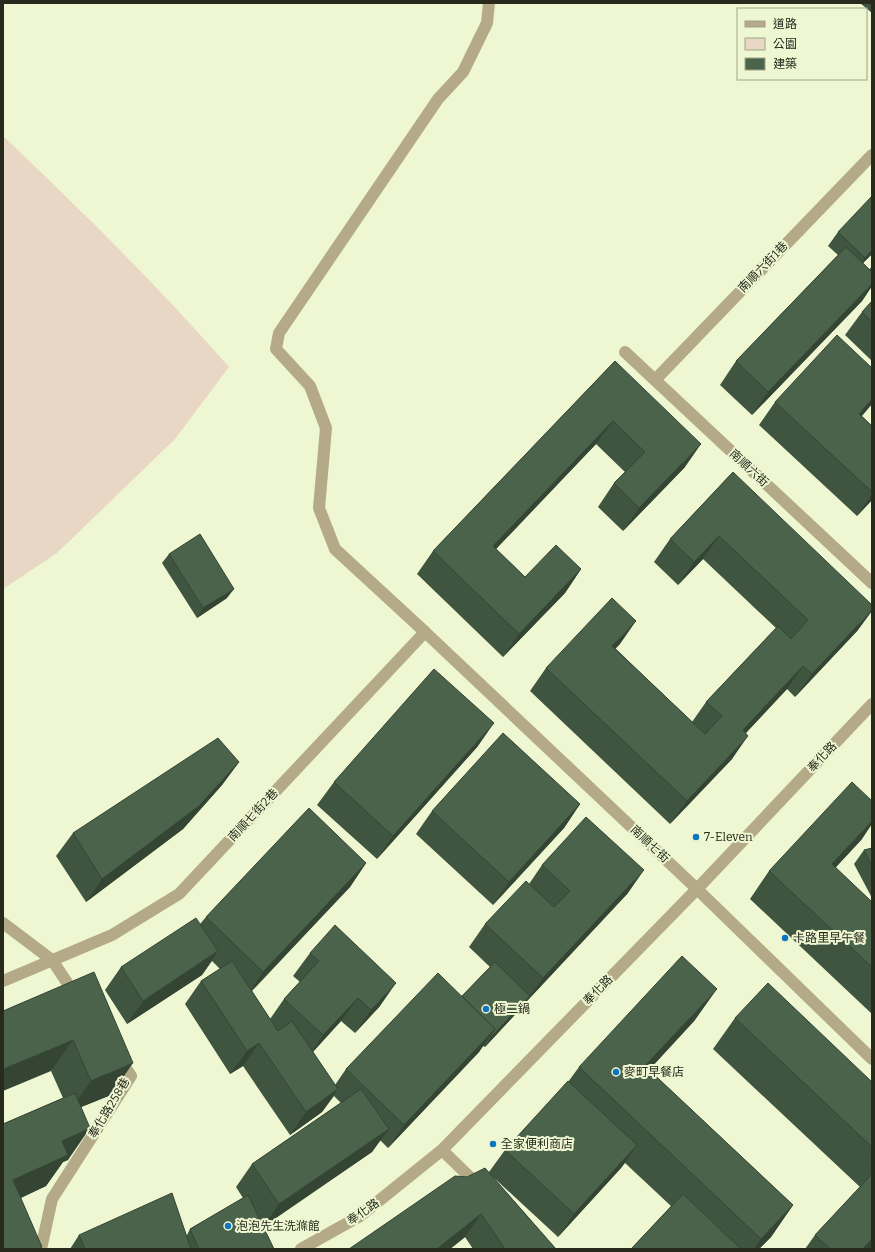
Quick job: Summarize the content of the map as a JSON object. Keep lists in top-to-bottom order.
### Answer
{
  "streets": {
    "street": [
      "南順六街1巷",
      "南順六街",
      "奉化路",
      "南順七街2巷",
      "南順七街",
      "奉化路258巷"
    ]
  },
  "crossings": [
    ["南順六街1巷", "南順六街"],
    ["奉化路", "南順七街"],
    ["南順七街2巷", "南順七街"]
  ],
  "places": [
    "7-Eleven",
    "卡路里早午餐",
    "極二鍋",
    "麥町早餐店",
    "全家便利商店",
    "泡泡先生洗滌館"
  ],
  "legend": ["道路", "公園", "建築"]
}
